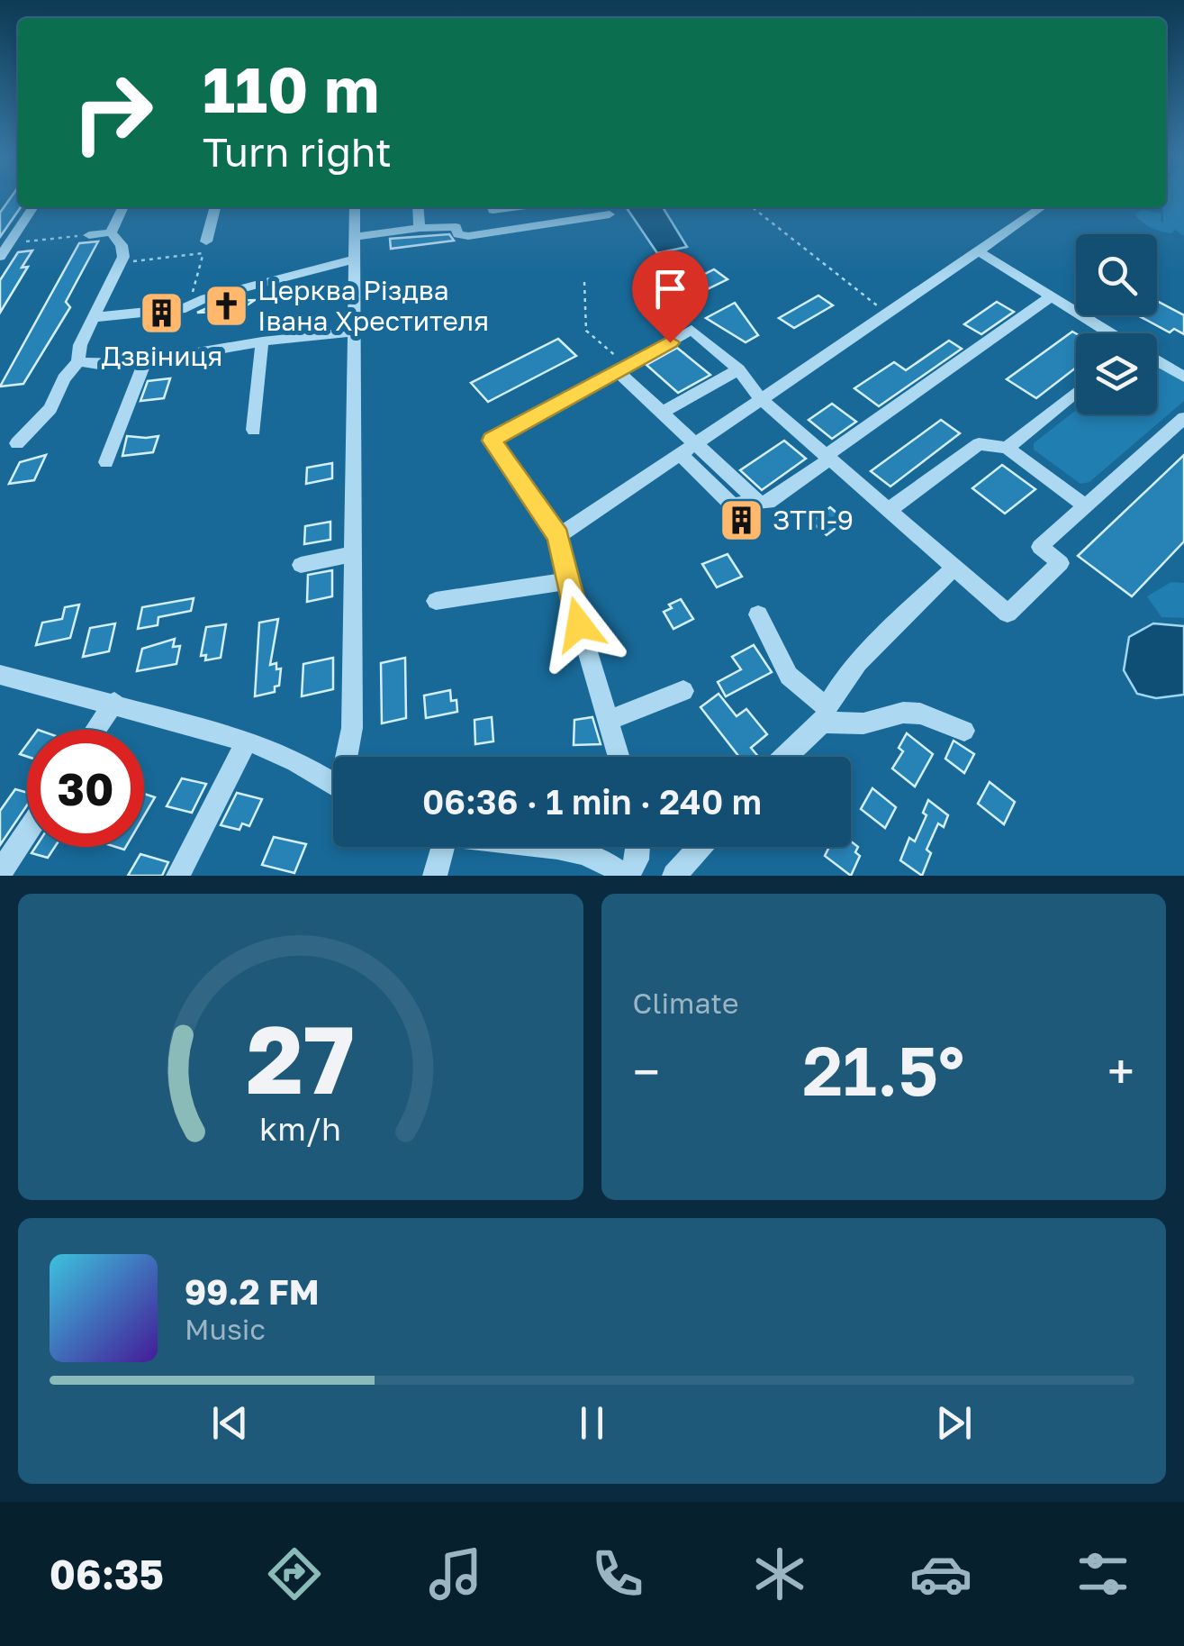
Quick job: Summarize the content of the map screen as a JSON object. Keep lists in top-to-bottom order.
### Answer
{
  "places": {
    "church": ["Церква Різдва Івана Хрестителя"],
    "building": ["Дзвіниця", "ЗТП-9"]
  },
  "page": {
    "turn": ["110 m", "Turn right"],
    "limit": "30",
    "trip": "06:36 · 1 min · 240 m",
    "tile": "Climate",
    "heat": ["−", "21.5°", "+"],
    "song": ["99.2 FM", "Music"],
    "tabs": "06:35",
    "gauge": ["27", "km/h"]
  }
}
